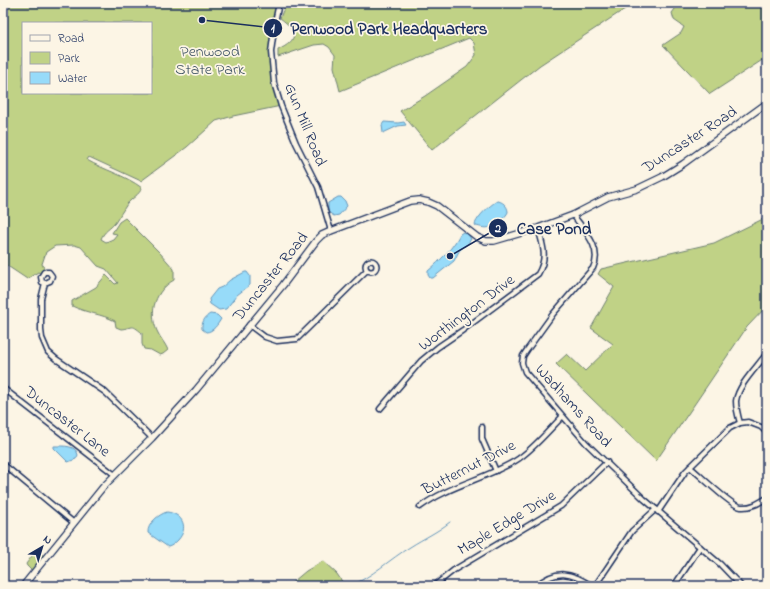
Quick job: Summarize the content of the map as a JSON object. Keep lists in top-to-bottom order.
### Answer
{
  "streets": {
    "street": [
      "Gun Mill Road",
      "Duncaster Road",
      "Worthington Drive",
      "Wadhams Road",
      "Duncaster Lane",
      "Butternut Drive",
      "Maple Edge Drive"
    ]
  },
  "crossings": [
    ["Gun Mill Road", "Duncaster Road"],
    ["Duncaster Road", "Worthington Drive"],
    ["Duncaster Road", "Wadhams Road"],
    ["Duncaster Road", "Duncaster Lane"],
    ["Wadhams Road", "Butternut Drive"],
    ["Wadhams Road", "Maple Edge Drive"]
  ],
  "parks": ["Penwood State Park"],
  "places": ["Penwood Park Headquarters", "Case Pond"],
  "legend": ["Road", "Park", "Water"],
  "north": "top right"
}
